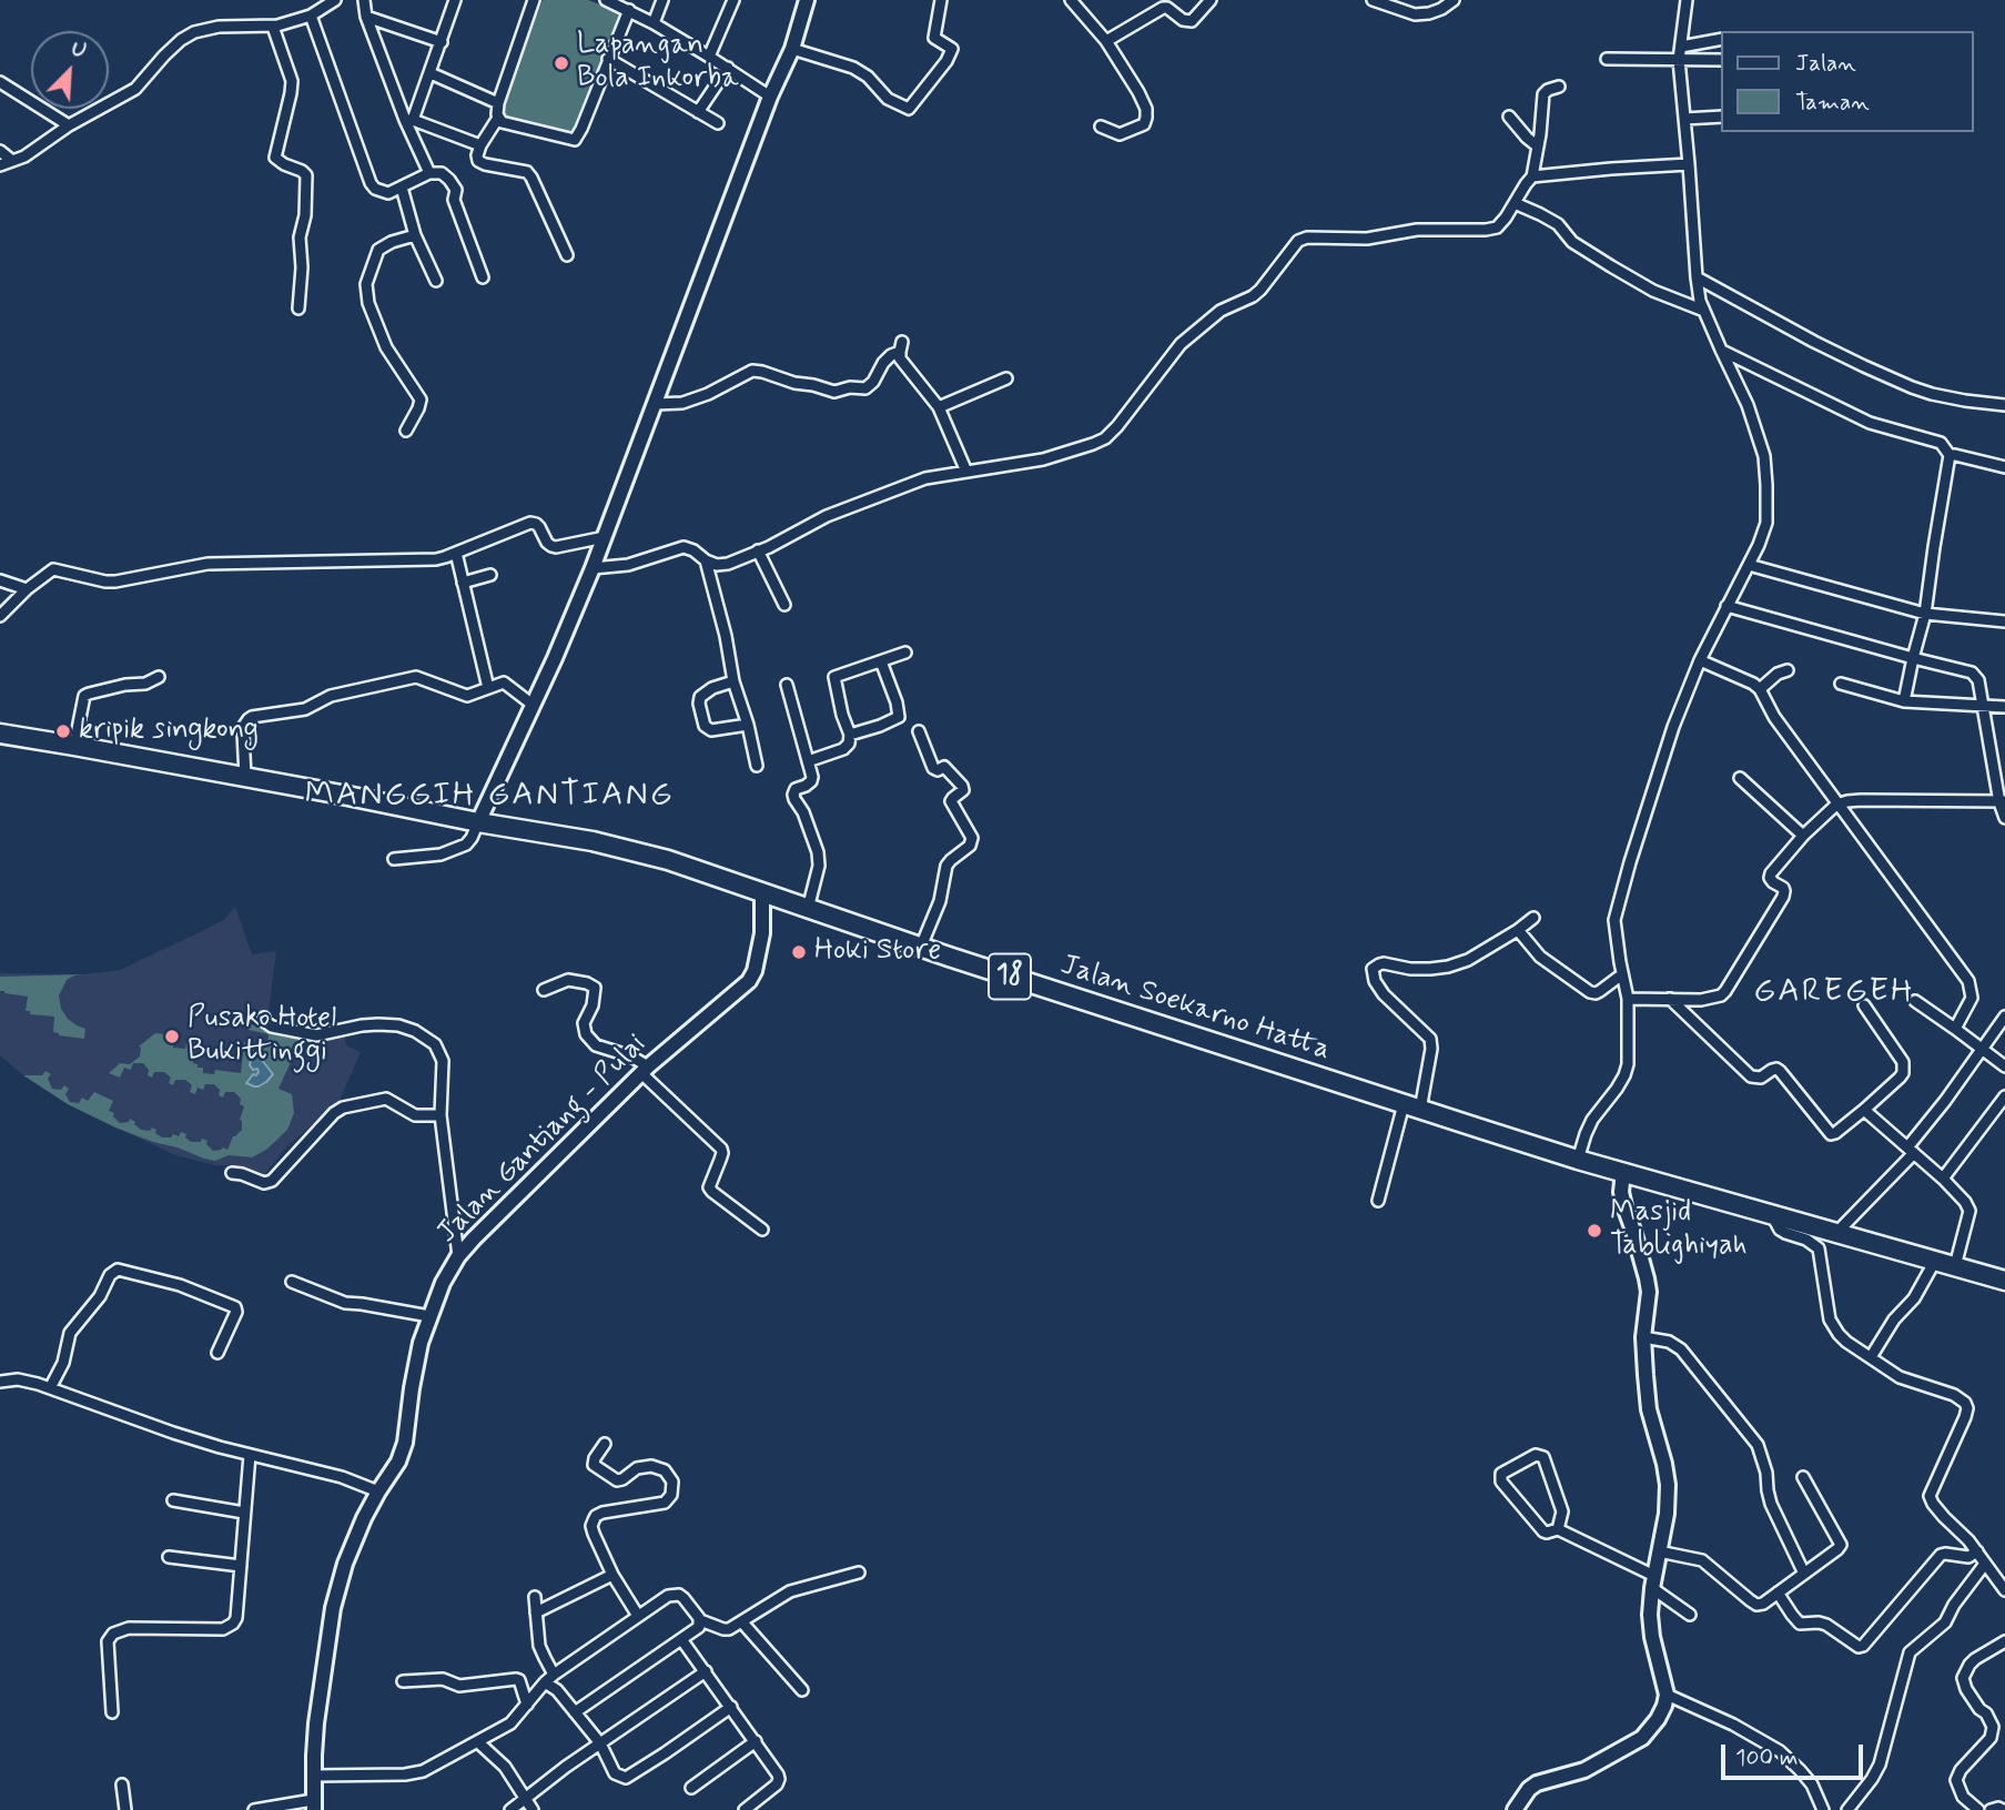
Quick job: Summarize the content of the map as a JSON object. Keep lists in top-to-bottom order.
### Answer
{
  "streets": {
    "highway": ["18", "Jalan Soekarno Hatta"],
    "street": ["Jalan Gantiang - Pulai"]
  },
  "crossings": [
    ["Jalan Soekarno Hatta", "Jalan Gantiang - Pulai"]
  ],
  "districts": ["MANGGIH GANTIANG", "GAREGEH"],
  "places": [
    "Lapangan Bola Inkorba",
    "kripik singkong",
    "Hoki Store",
    "Pusako Hotel Bukittinggi",
    "Masjid Tablighiyah"
  ],
  "legend": ["Jalan", "Taman"],
  "scale_bar": "100 m",
  "north": "top right"
}
